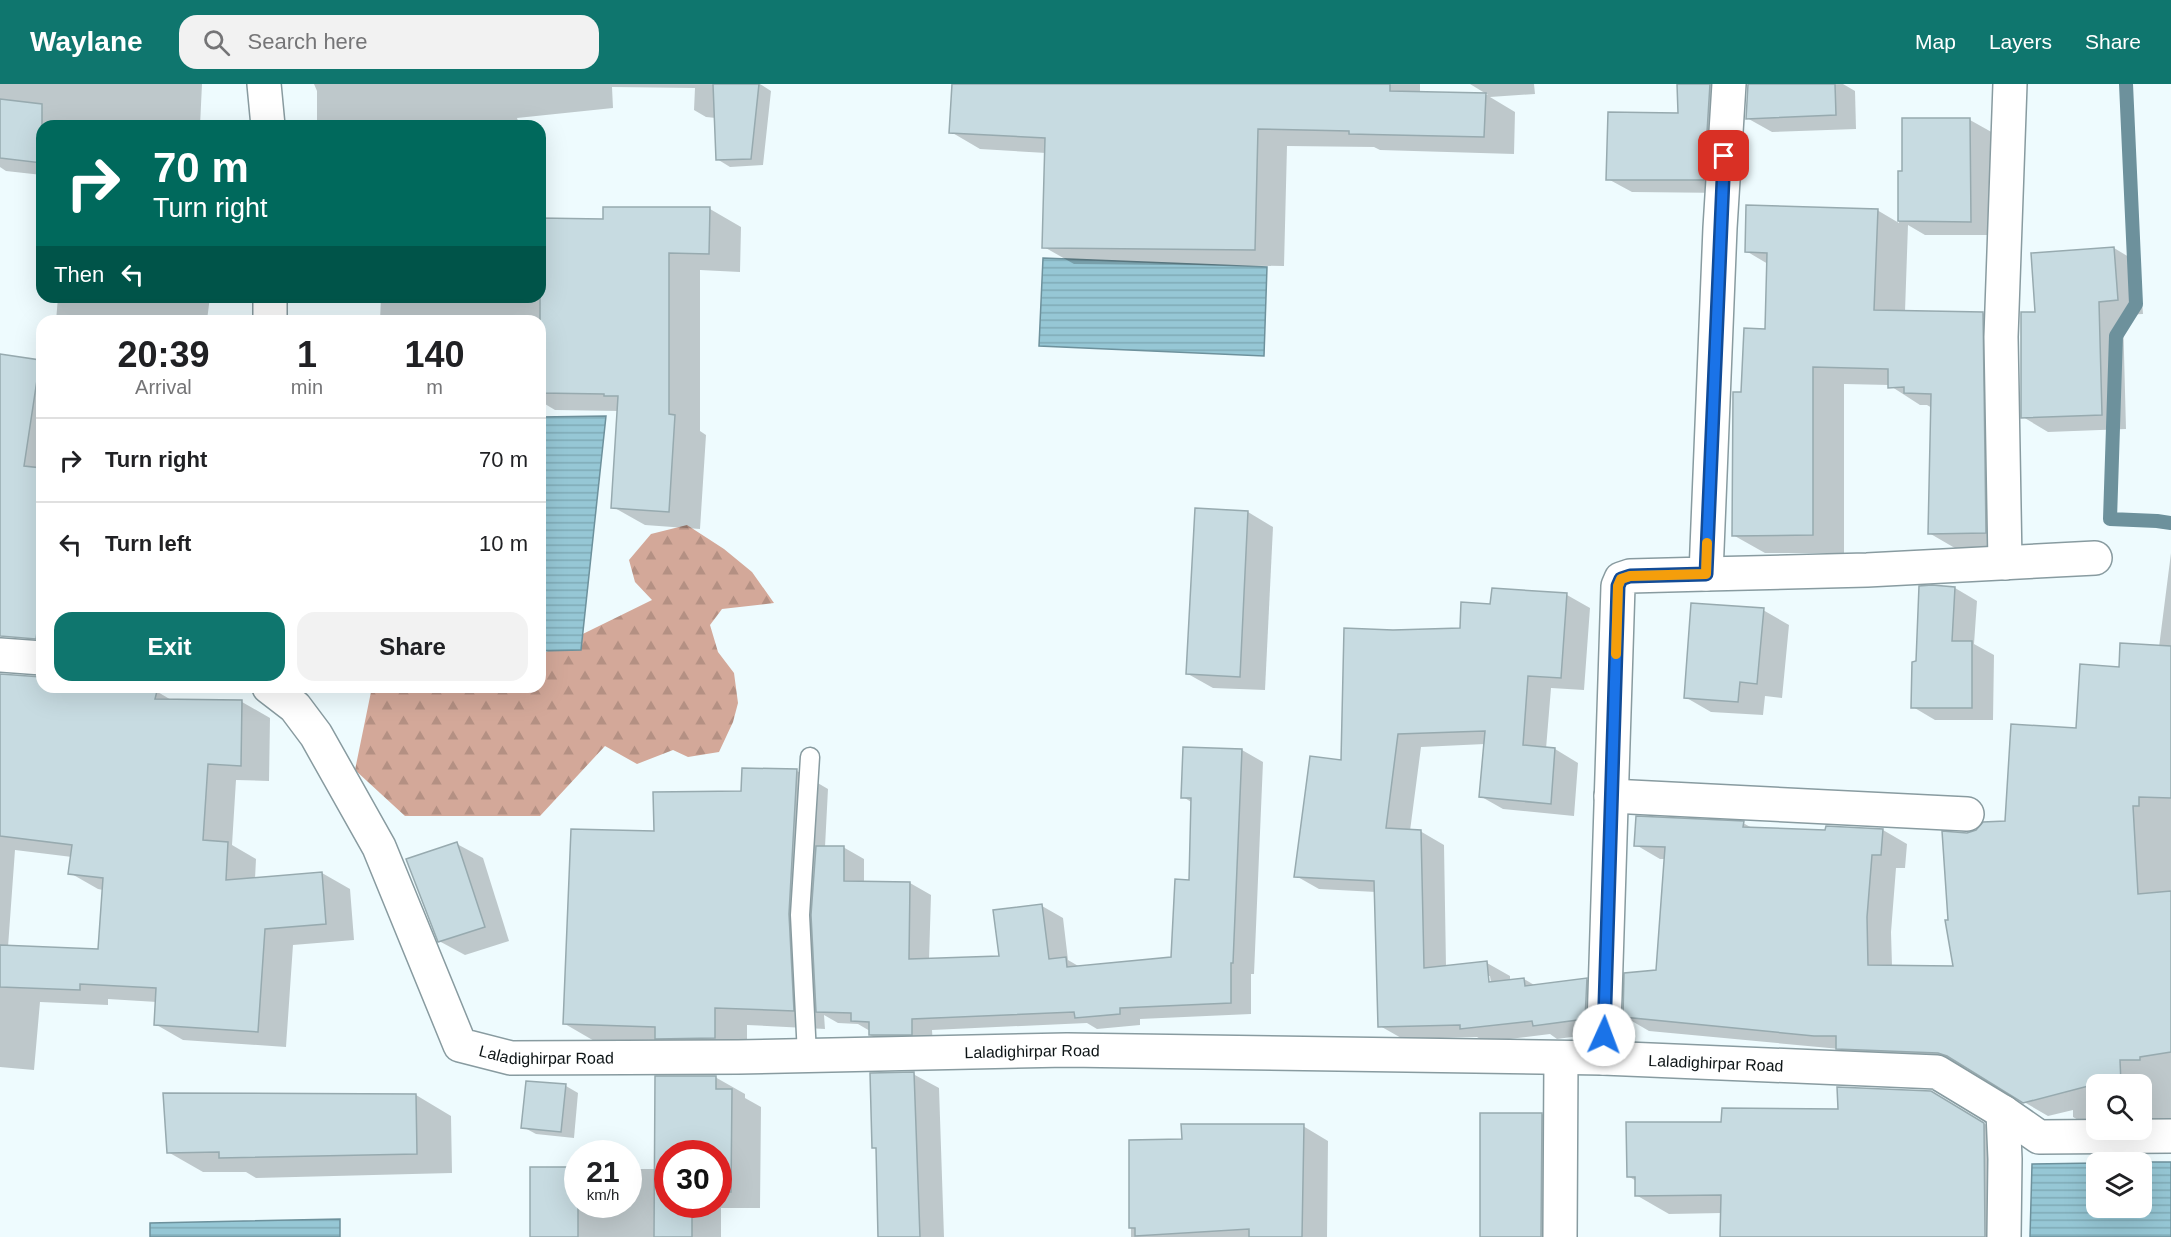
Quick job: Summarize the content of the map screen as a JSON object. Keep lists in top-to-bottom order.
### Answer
{
  "streets": {
    "street": ["Laladighirpar Road"]
  },
  "page": {
    "header": "Waylane",
    "search": "Search here",
    "nav": ["Map", "Layers", "Share"],
    "turn": ["70 m", "Turn right"],
    "then": "Then",
    "eta": [
      "20:39",
      "Arrival",
      "1",
      "min",
      "140",
      "m"
    ],
    "list": [
      {
        "name": "Turn right",
        "value": "70 m"
      },
      {
        "name": "Turn left",
        "value": "10 m"
      }
    ],
    "buttons": ["Exit", "Share"],
    "speed": "21 km/h",
    "limit": "30"
  }
}
